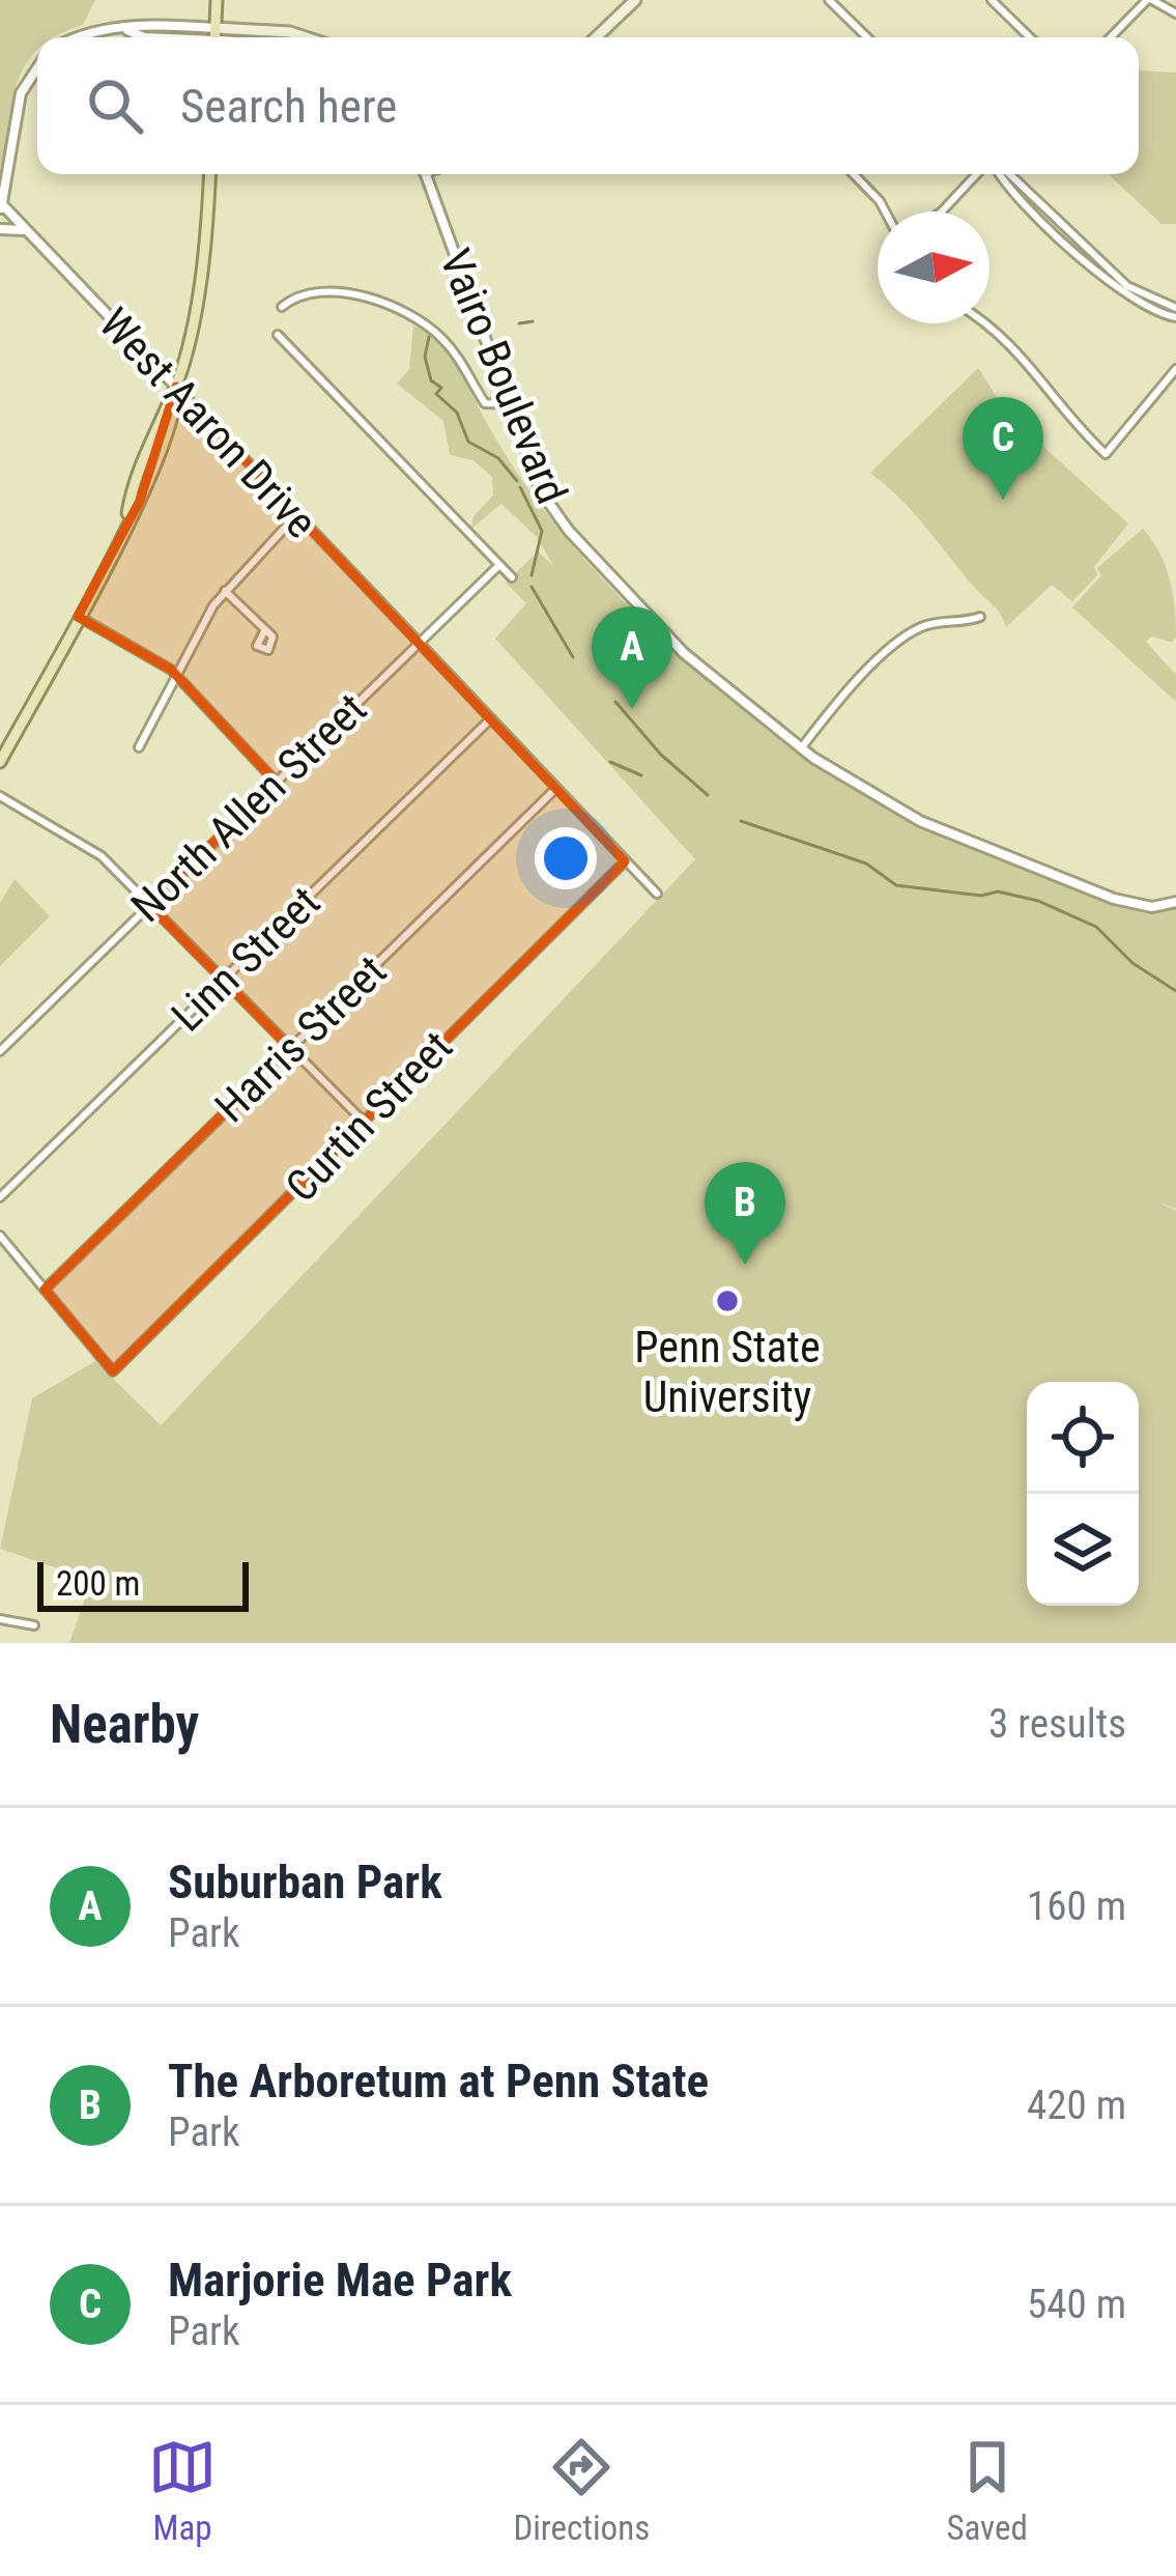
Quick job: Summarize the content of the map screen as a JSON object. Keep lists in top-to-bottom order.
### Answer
{
  "streets": {
    "street": [
      "Vairo Boulevard",
      "West Aaron Drive",
      "North Allen Street",
      "Linn Street",
      "Harris Street",
      "Curtin Street"
    ]
  },
  "crossings": [
    ["West Aaron Drive", "North Allen Street"],
    ["West Aaron Drive", "Linn Street"],
    ["West Aaron Drive", "Harris Street"],
    ["West Aaron Drive", "Curtin Street"],
    ["Harris Street", "Curtin Street"]
  ],
  "places": ["Penn State University"],
  "scale_bar": "200 m",
  "north": "right",
  "page": {
    "search": "Search here",
    "pins": ["C", "A", "B"],
    "scale": "200 m",
    "heading": ["Nearby", "3 results"],
    "list": [
      {
        "mark": "A",
        "name": "Suburban Park",
        "note": "Park",
        "value": "160 m"
      },
      {
        "mark": "B",
        "name": "The Arboretum at Penn State",
        "note": "Park",
        "value": "420 m"
      },
      {
        "mark": "C",
        "name": "Marjorie Mae Park",
        "note": "Park",
        "value": "540 m"
      }
    ],
    "nav": ["Map", "Directions", "Saved"]
  }
}
